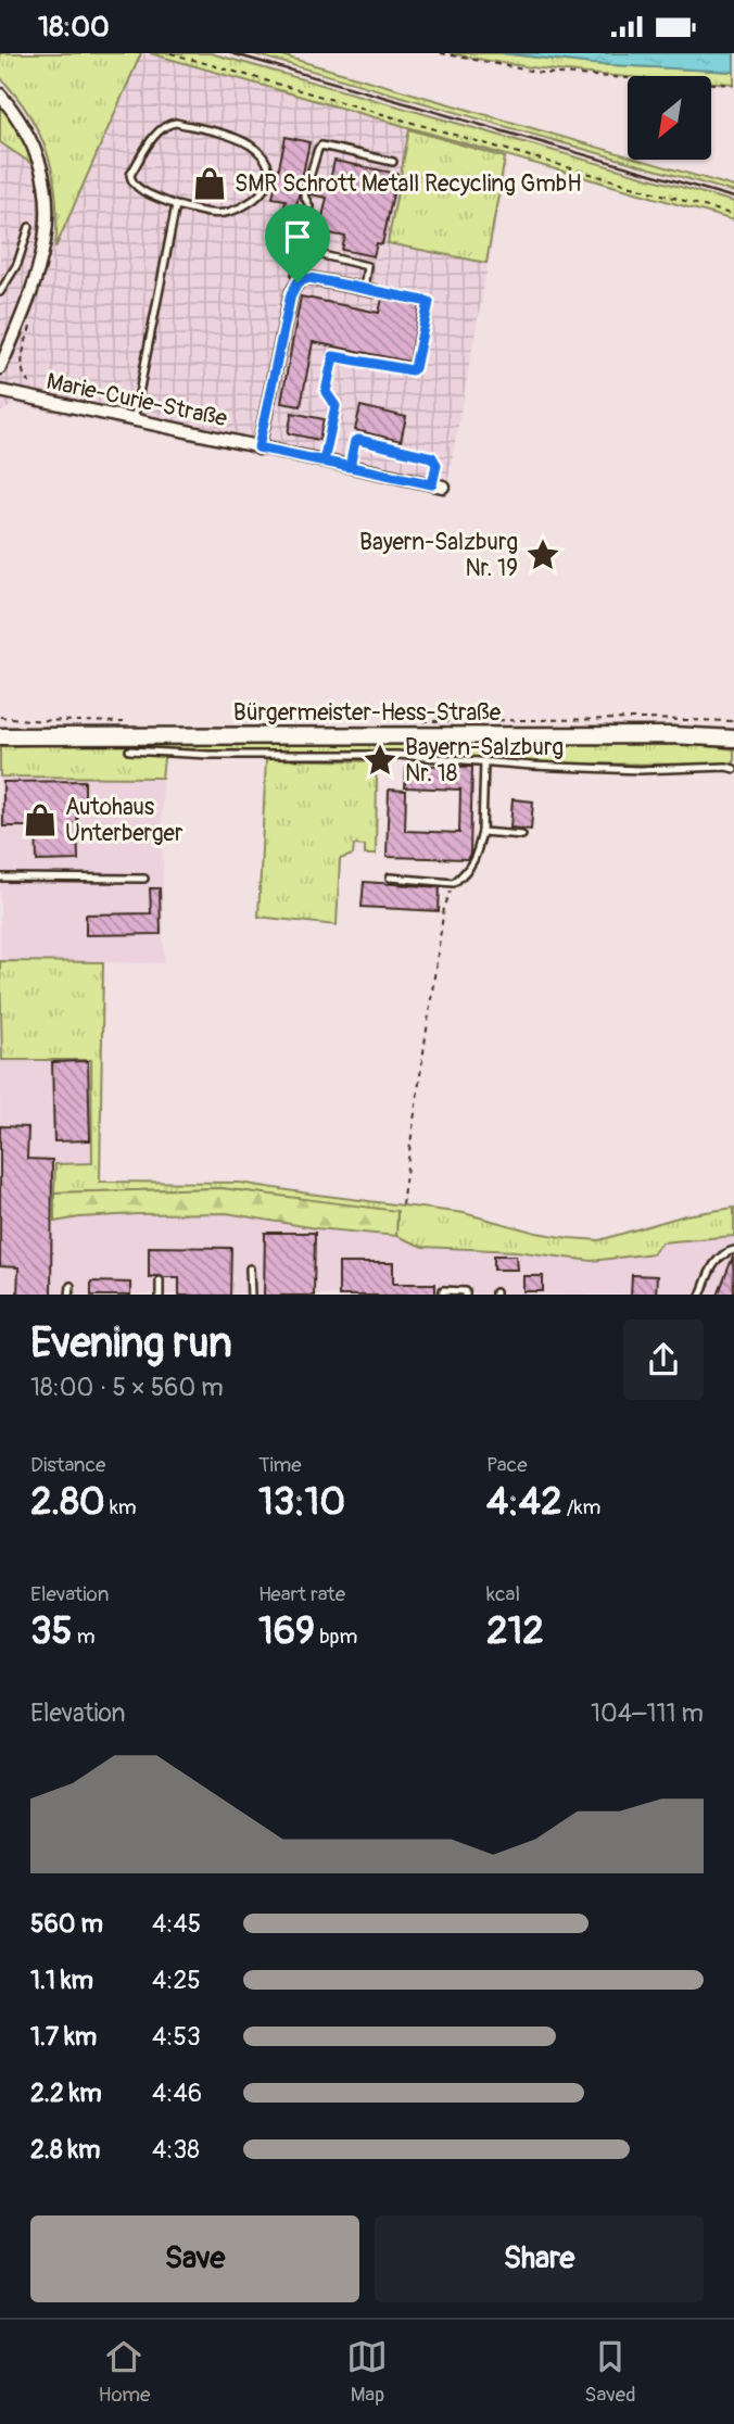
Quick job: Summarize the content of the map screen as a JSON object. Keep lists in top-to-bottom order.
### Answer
{
  "streets": {
    "main road": ["Bürgermeister-Hess-Straße"],
    "street": ["Marie-Curie-Straße"]
  },
  "places": {
    "shop": ["SMR Schrott Metall Recycling GmbH", "Autohaus Unterberger"],
    "place": ["Bayern-Salzburg Nr. 19", "Bayern-Salzburg Nr. 18"]
  },
  "north": "bottom left",
  "page": {
    "status": "18:00",
    "heading": ["Evening run", "18:00 · 5 × 560 m"],
    "stats": [
      ["Distance", "2.80 km"],
      ["Time", "13:10"],
      ["Pace", "4:42 /km"],
      ["Elevation", "35 m"],
      ["Heart rate", "169 bpm"],
      ["kcal", "212"]
    ],
    "chart": ["Elevation", "104–111 m"],
    "list": [
      {
        "name": "560 m",
        "note": "4:45"
      },
      {
        "name": "1.1 km",
        "note": "4:25"
      },
      {
        "name": "1.7 km",
        "note": "4:53"
      },
      {
        "name": "2.2 km",
        "note": "4:46"
      },
      {
        "name": "2.8 km",
        "note": "4:38"
      }
    ],
    "buttons": ["Save", "Share"],
    "tabs": ["Home", "Map", "Saved"]
  }
}
